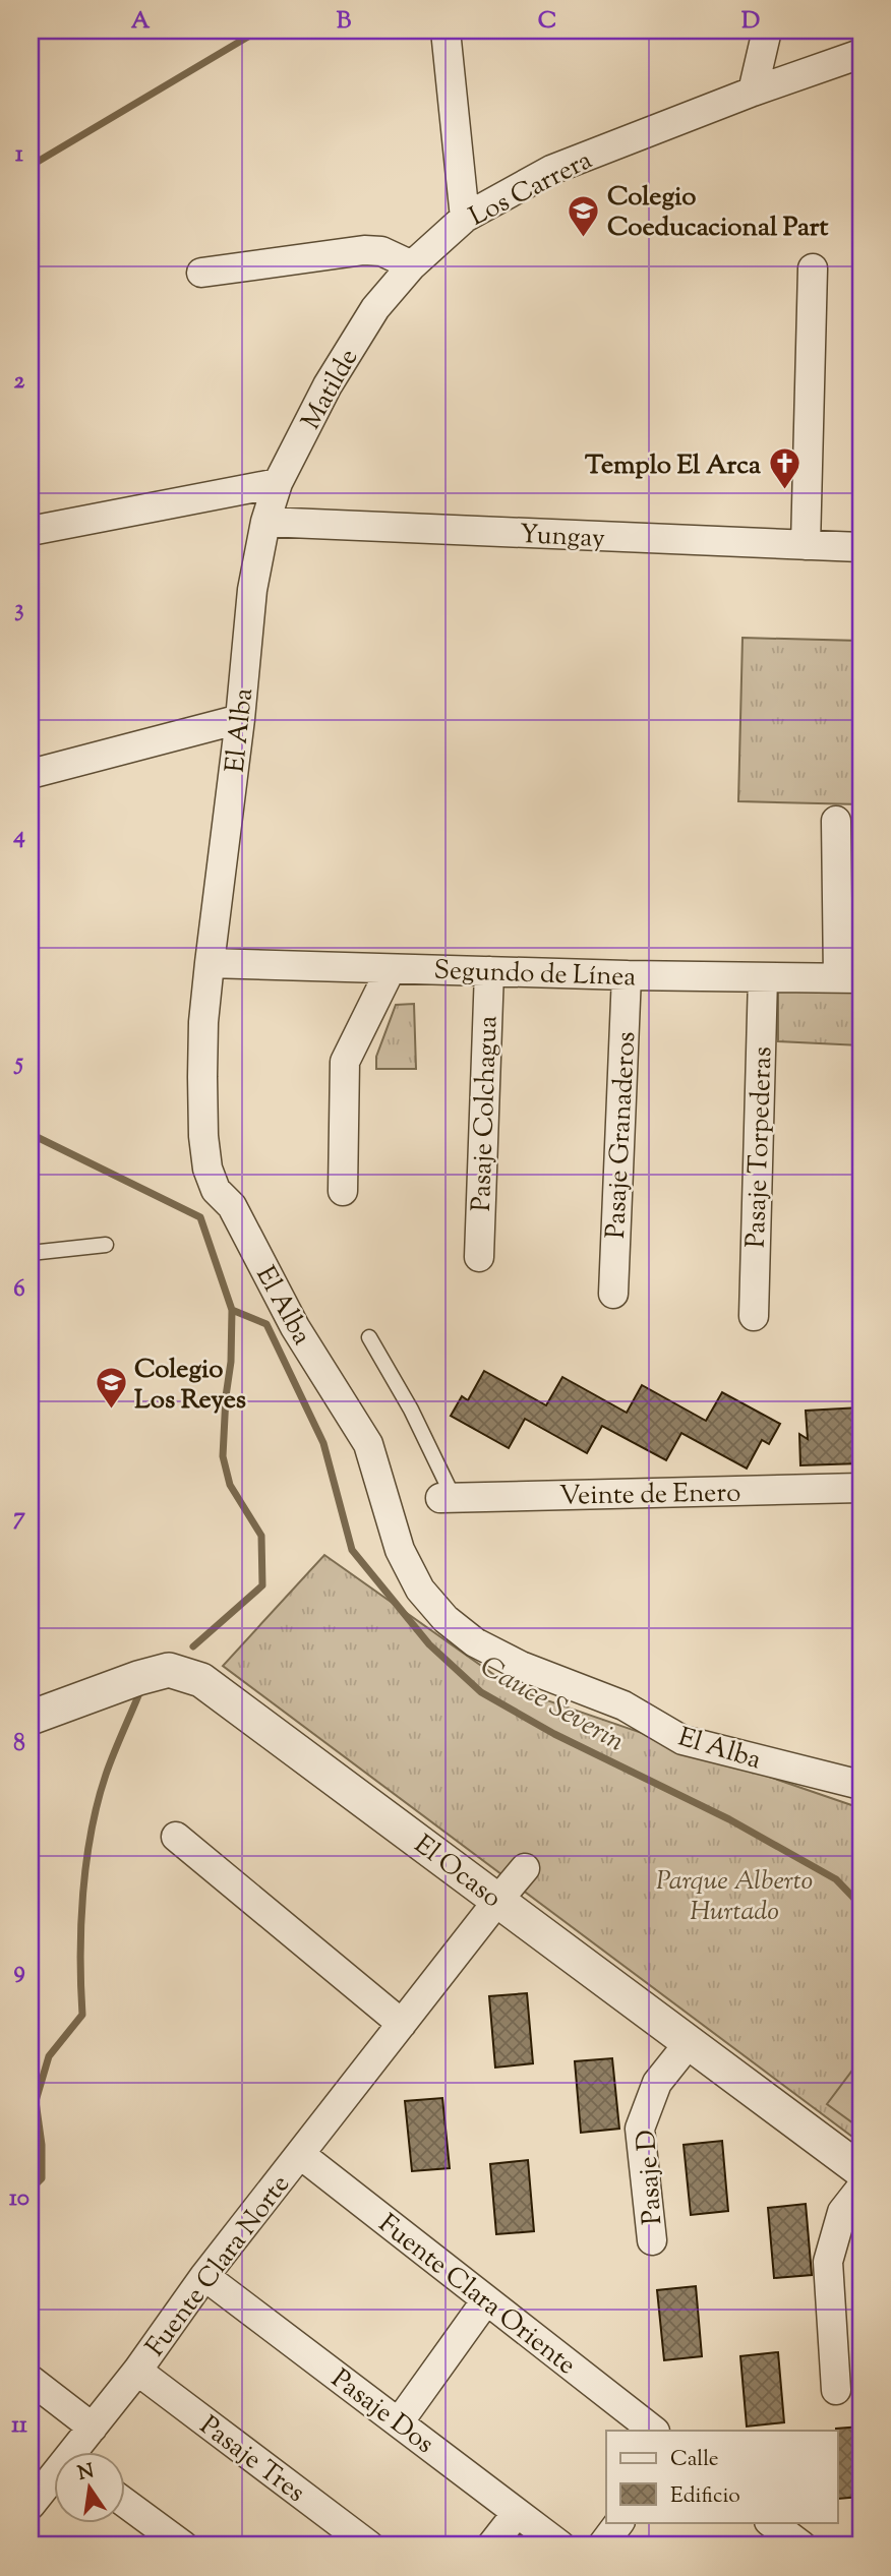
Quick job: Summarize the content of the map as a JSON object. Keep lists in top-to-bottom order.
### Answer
{
  "streets": {
    "street": [
      "Los Carrera",
      "Matilde",
      "Yungay",
      "El Alba",
      "Segundo de Línea",
      "Pasaje Colchagua",
      "Pasaje Granaderos",
      "Pasaje Torpederas",
      "Veinte de Enero",
      "El Ocaso",
      "Pasaje D",
      "Fuente Clara Norte",
      "Fuente Clara Oriente",
      "Pasaje Dos",
      "Pasaje Tres"
    ]
  },
  "crossings": [
    ["Los Carrera", "Matilde"],
    ["Matilde", "Yungay"],
    ["Matilde", "El Alba"],
    ["Yungay", "El Alba"],
    ["El Alba", "Segundo de Línea"],
    ["Segundo de Línea", "Pasaje Colchagua"],
    ["Segundo de Línea", "Pasaje Granaderos"],
    ["Segundo de Línea", "Pasaje Torpederas"],
    ["El Ocaso", "Pasaje D"],
    ["El Ocaso", "Fuente Clara Norte"],
    ["Fuente Clara Norte", "Fuente Clara Oriente"],
    ["Fuente Clara Norte", "Pasaje Dos"],
    ["Fuente Clara Norte", "Pasaje Tres"]
  ],
  "water": ["Cauce Severin"],
  "parks": ["Parque Alberto Hurtado"],
  "places": {
    "school or university": ["Colegio Coeducacional Part", "Colegio Los Reyes"],
    "church": ["Templo El Arca"]
  },
  "legend": ["Calle", "Edificio"],
  "north": "top",
  "grid": {
    "columns": [
      "A",
      "B",
      "C",
      "D"
    ],
    "rows": [
      "1",
      "2",
      "3",
      "4",
      "5",
      "6",
      "7",
      "8",
      "9",
      "10",
      "11"
    ]
  }
}
